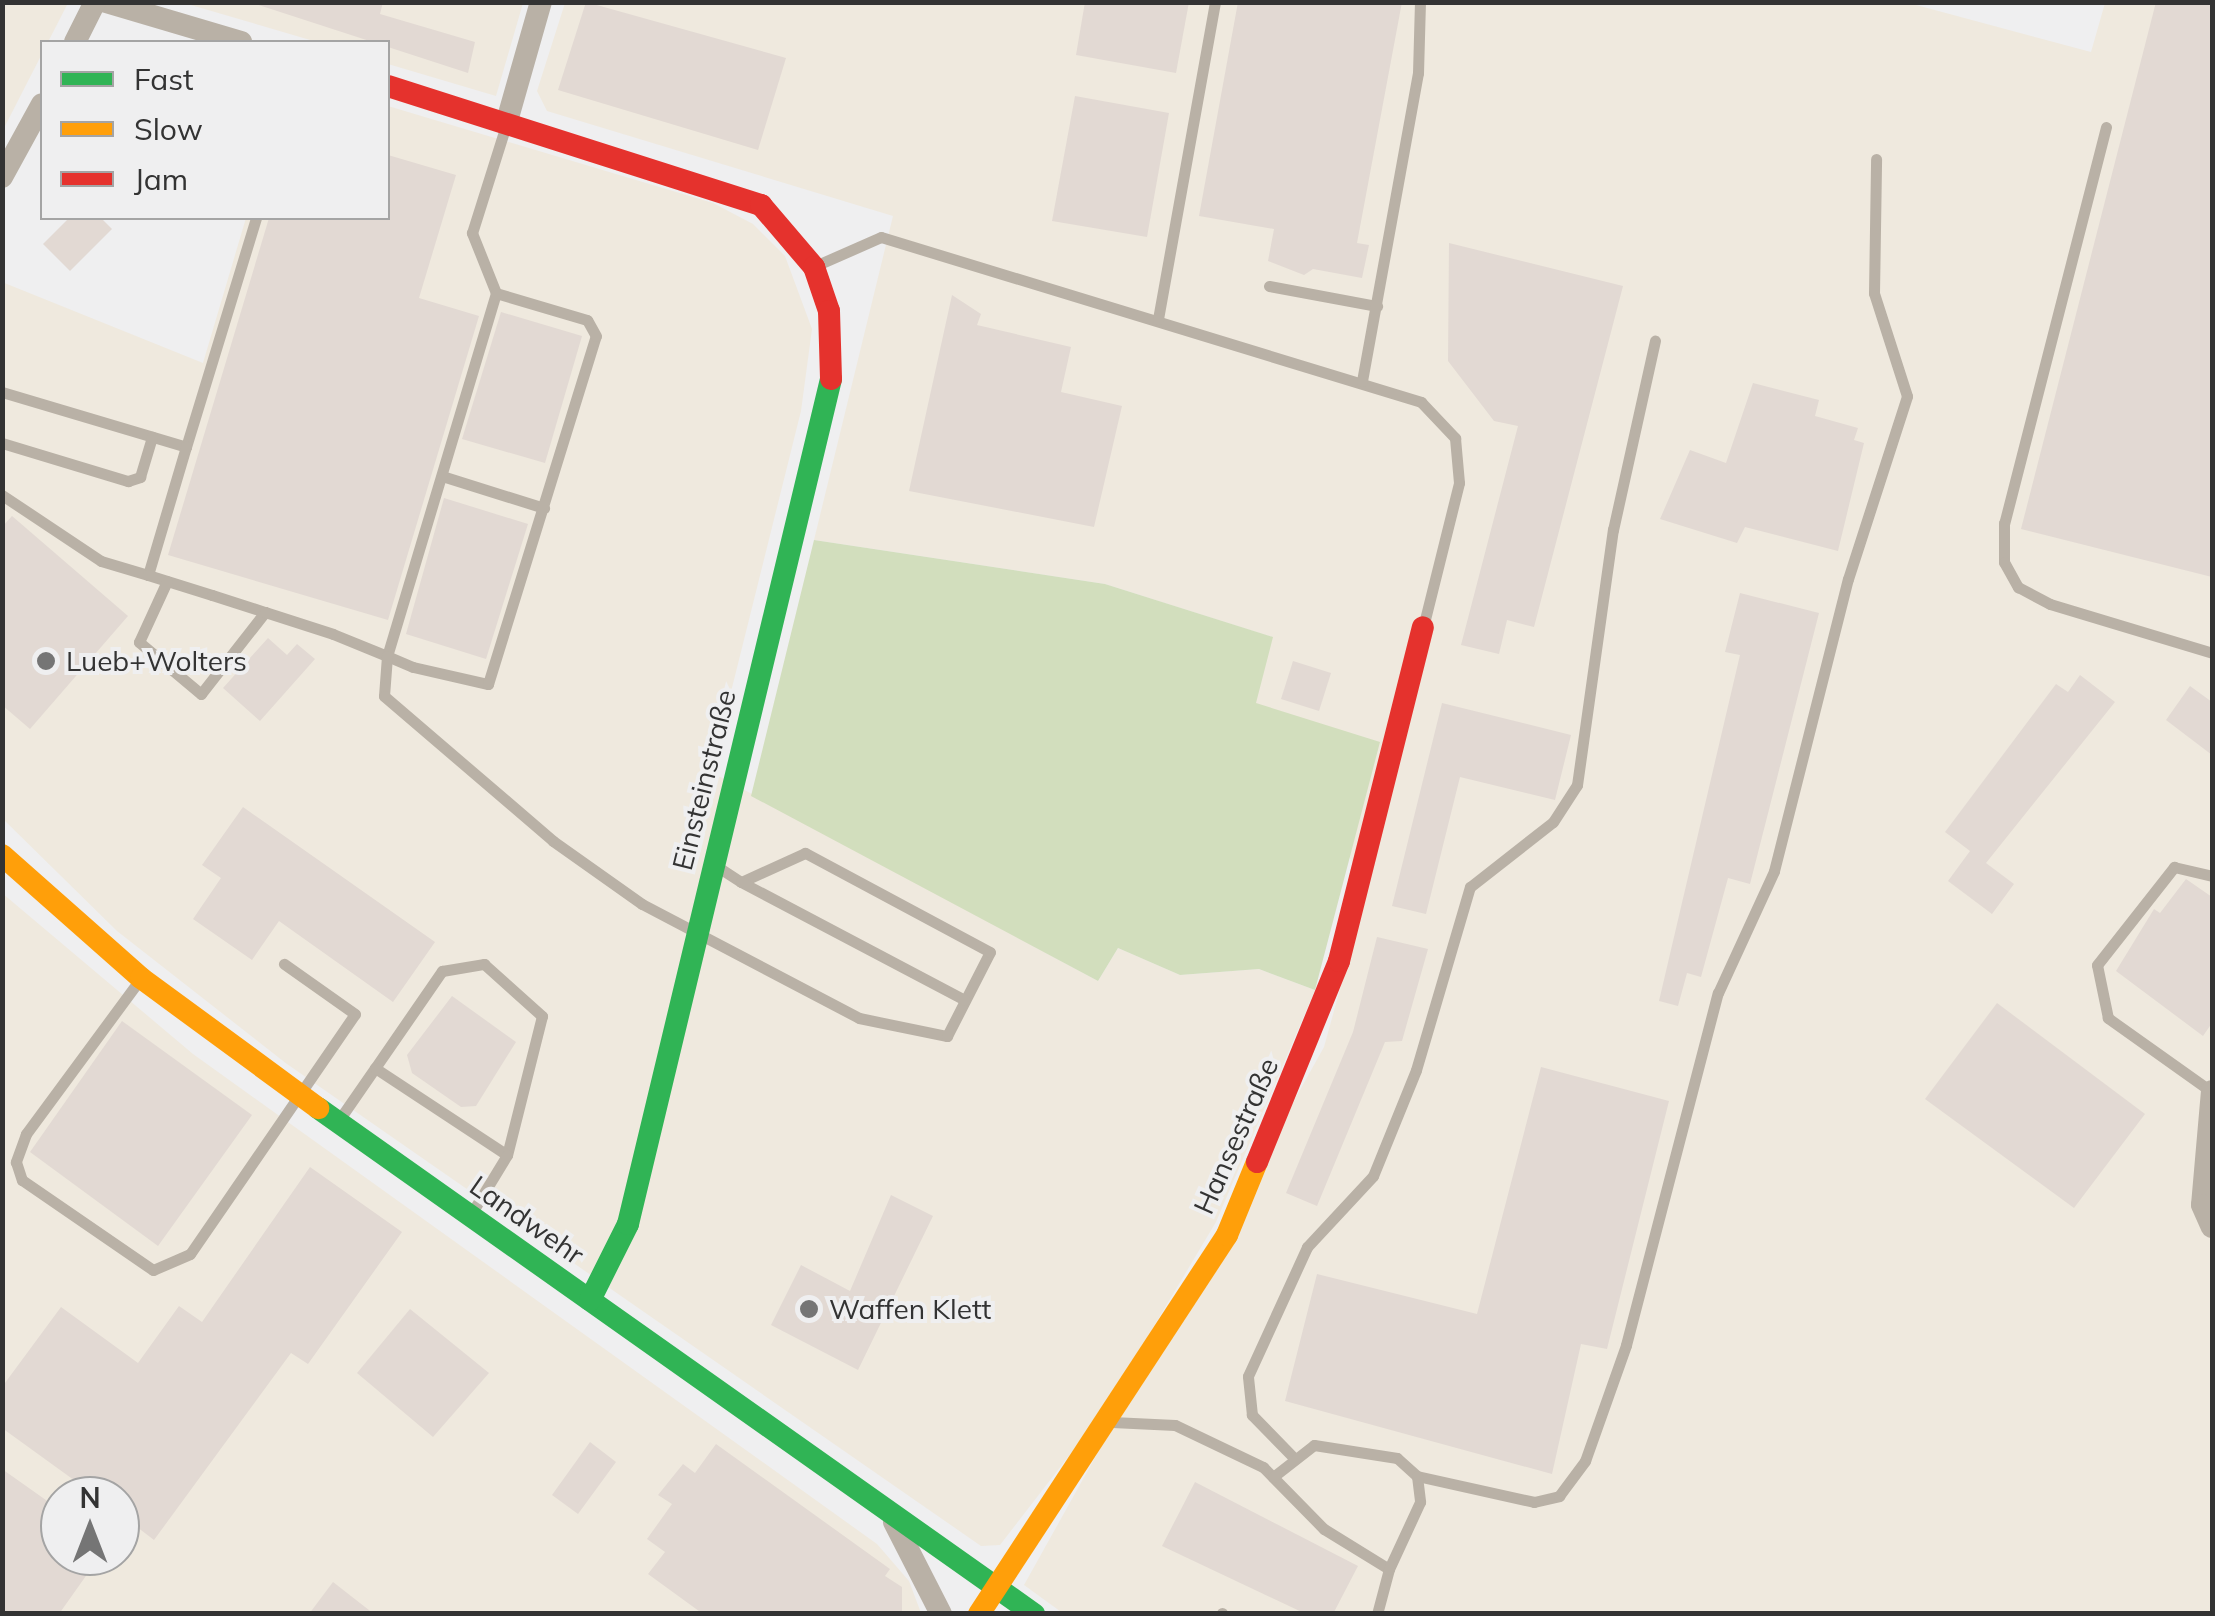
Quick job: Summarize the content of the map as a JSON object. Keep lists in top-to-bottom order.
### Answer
{
  "streets": {
    "street": ["Einsteinstraße", "Hansestraße", "Landwehr"]
  },
  "crossings": [
    ["Einsteinstraße", "Landwehr"],
    ["Hansestraße", "Landwehr"]
  ],
  "places": ["Lueb+Wolters", "Waffen Klett"],
  "legend": ["Fast", "Slow", "Jam"],
  "north": "top"
}
